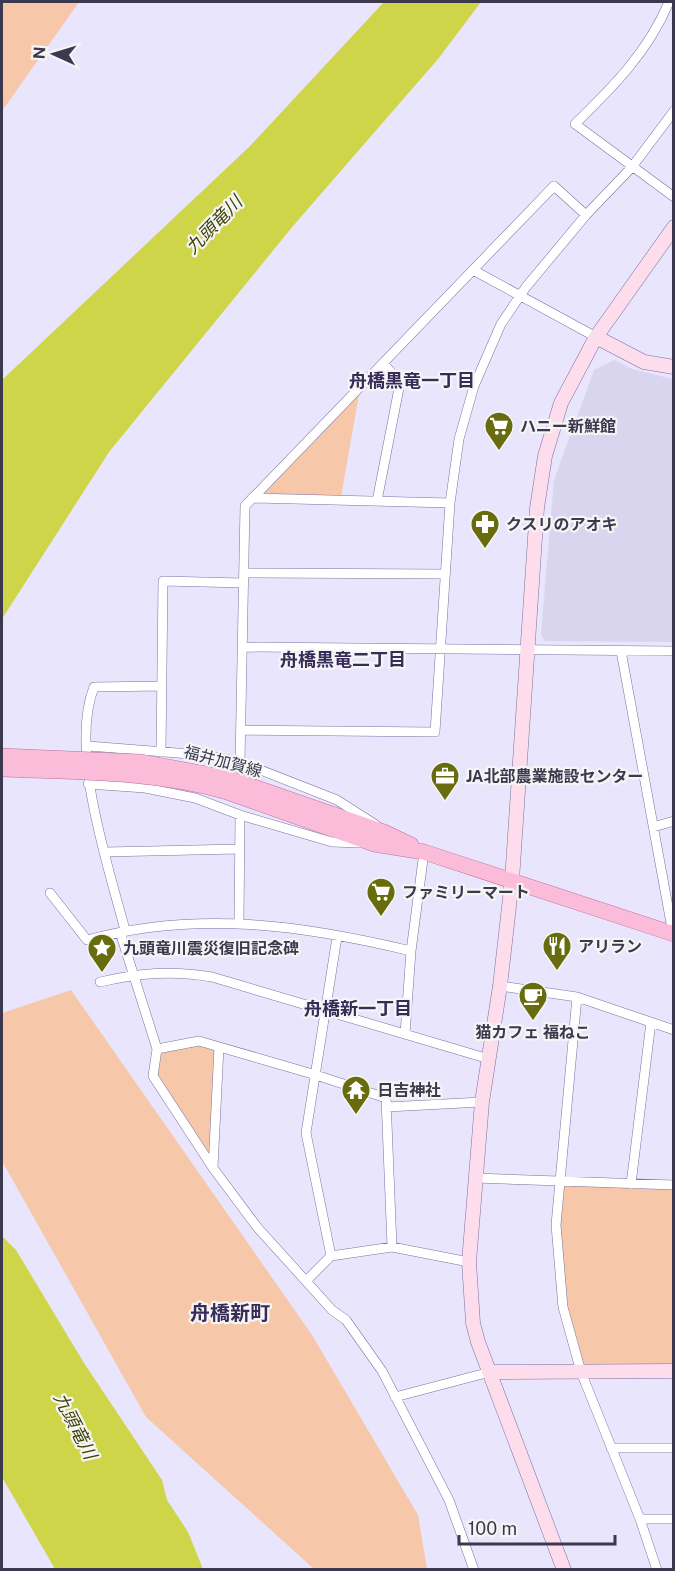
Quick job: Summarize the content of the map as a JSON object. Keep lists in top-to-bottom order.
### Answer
{
  "streets": {
    "main road": ["福井加賀線"]
  },
  "districts": [
    "舟橋黒竜一丁目",
    "舟橋黒竜二丁目",
    "舟橋新一丁目",
    "舟橋新町"
  ],
  "water": ["九頭竜川"],
  "places": {
    "supermarket": ["ハニー新鮮館", "ファミリーマート"],
    "pharmacy": ["クスリのアオキ"],
    "office": ["JA北部農業施設センター"],
    "restaurant": ["アリラン"],
    "place": ["九頭竜川震災復旧記念碑"],
    "cafe": ["猫カフェ 福ねこ"],
    "temple": ["日吉神社"]
  },
  "scale_bar": "100 m",
  "north": "left"
}
